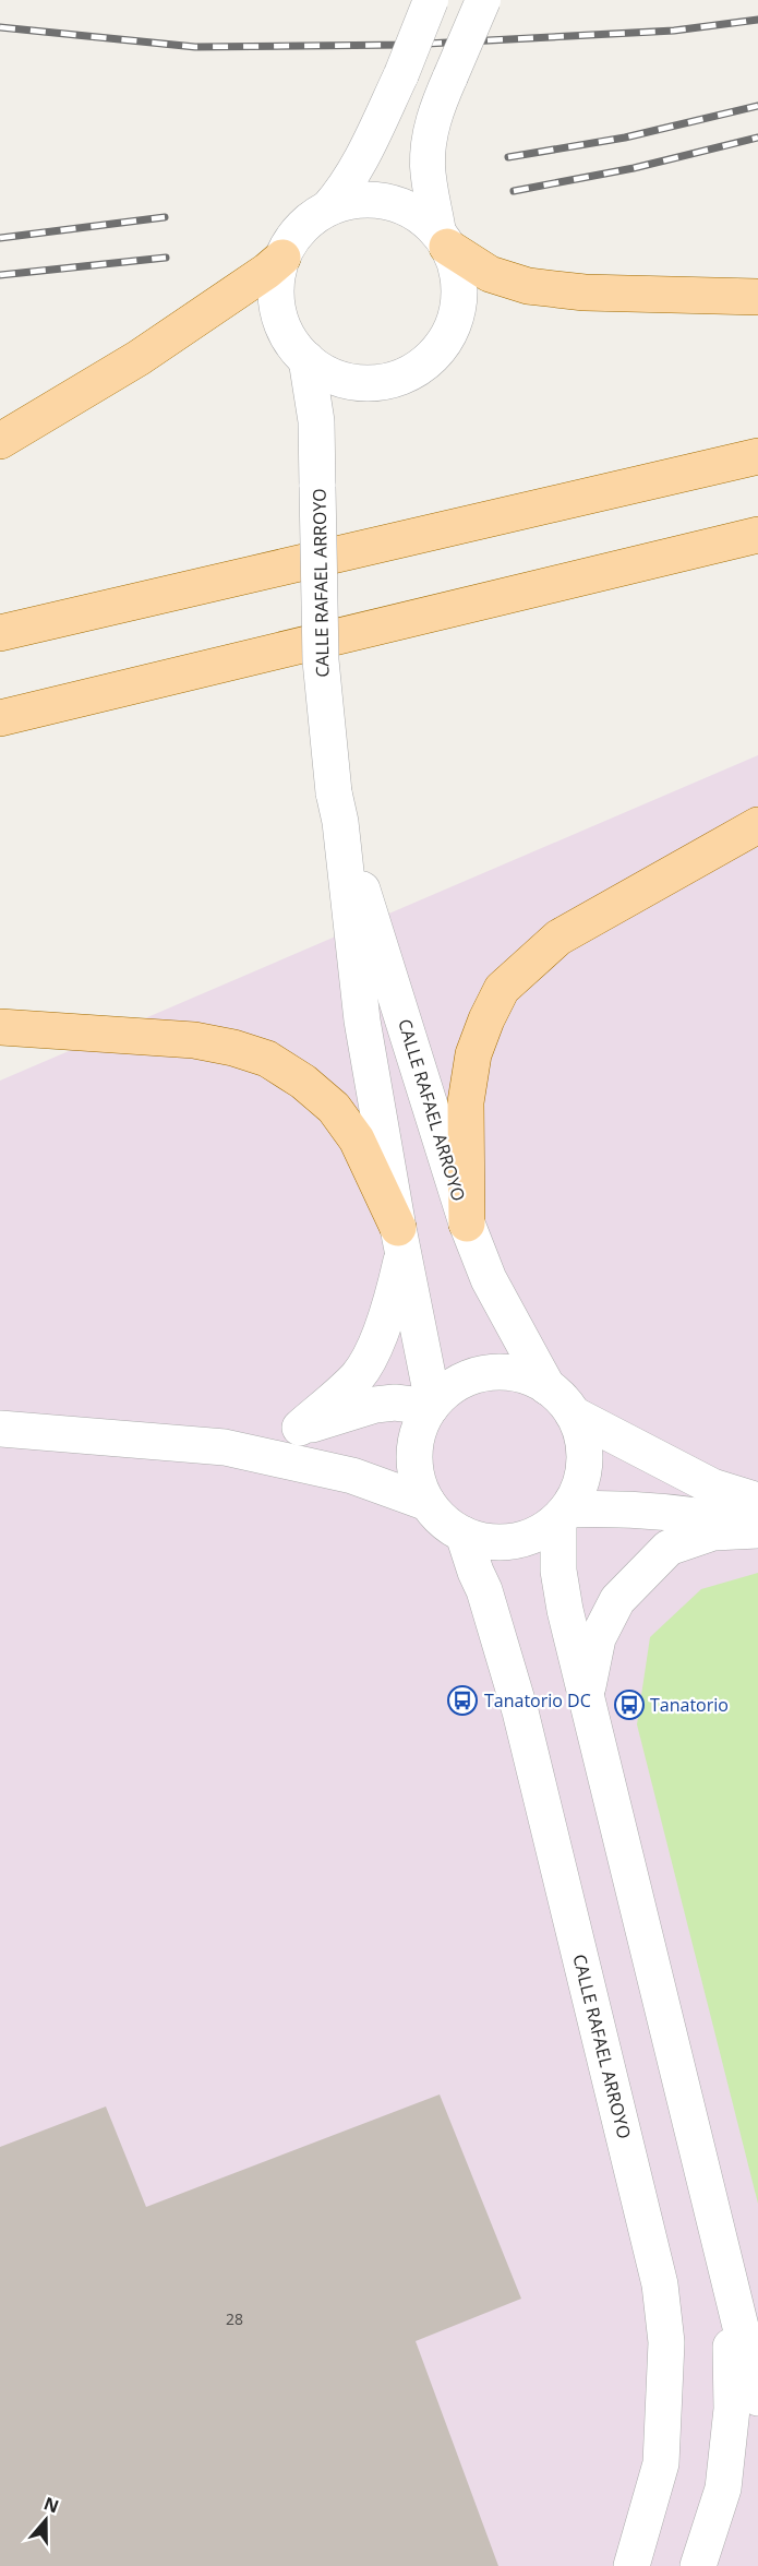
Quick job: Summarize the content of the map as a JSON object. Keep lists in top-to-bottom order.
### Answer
{
  "streets": {
    "street": ["CALLE RAFAEL ARROYO"]
  },
  "places": {
    "bus stop": ["Tanatorio DC", "Tanatorio"]
  },
  "house_numbers": ["28"],
  "north": "top"
}
